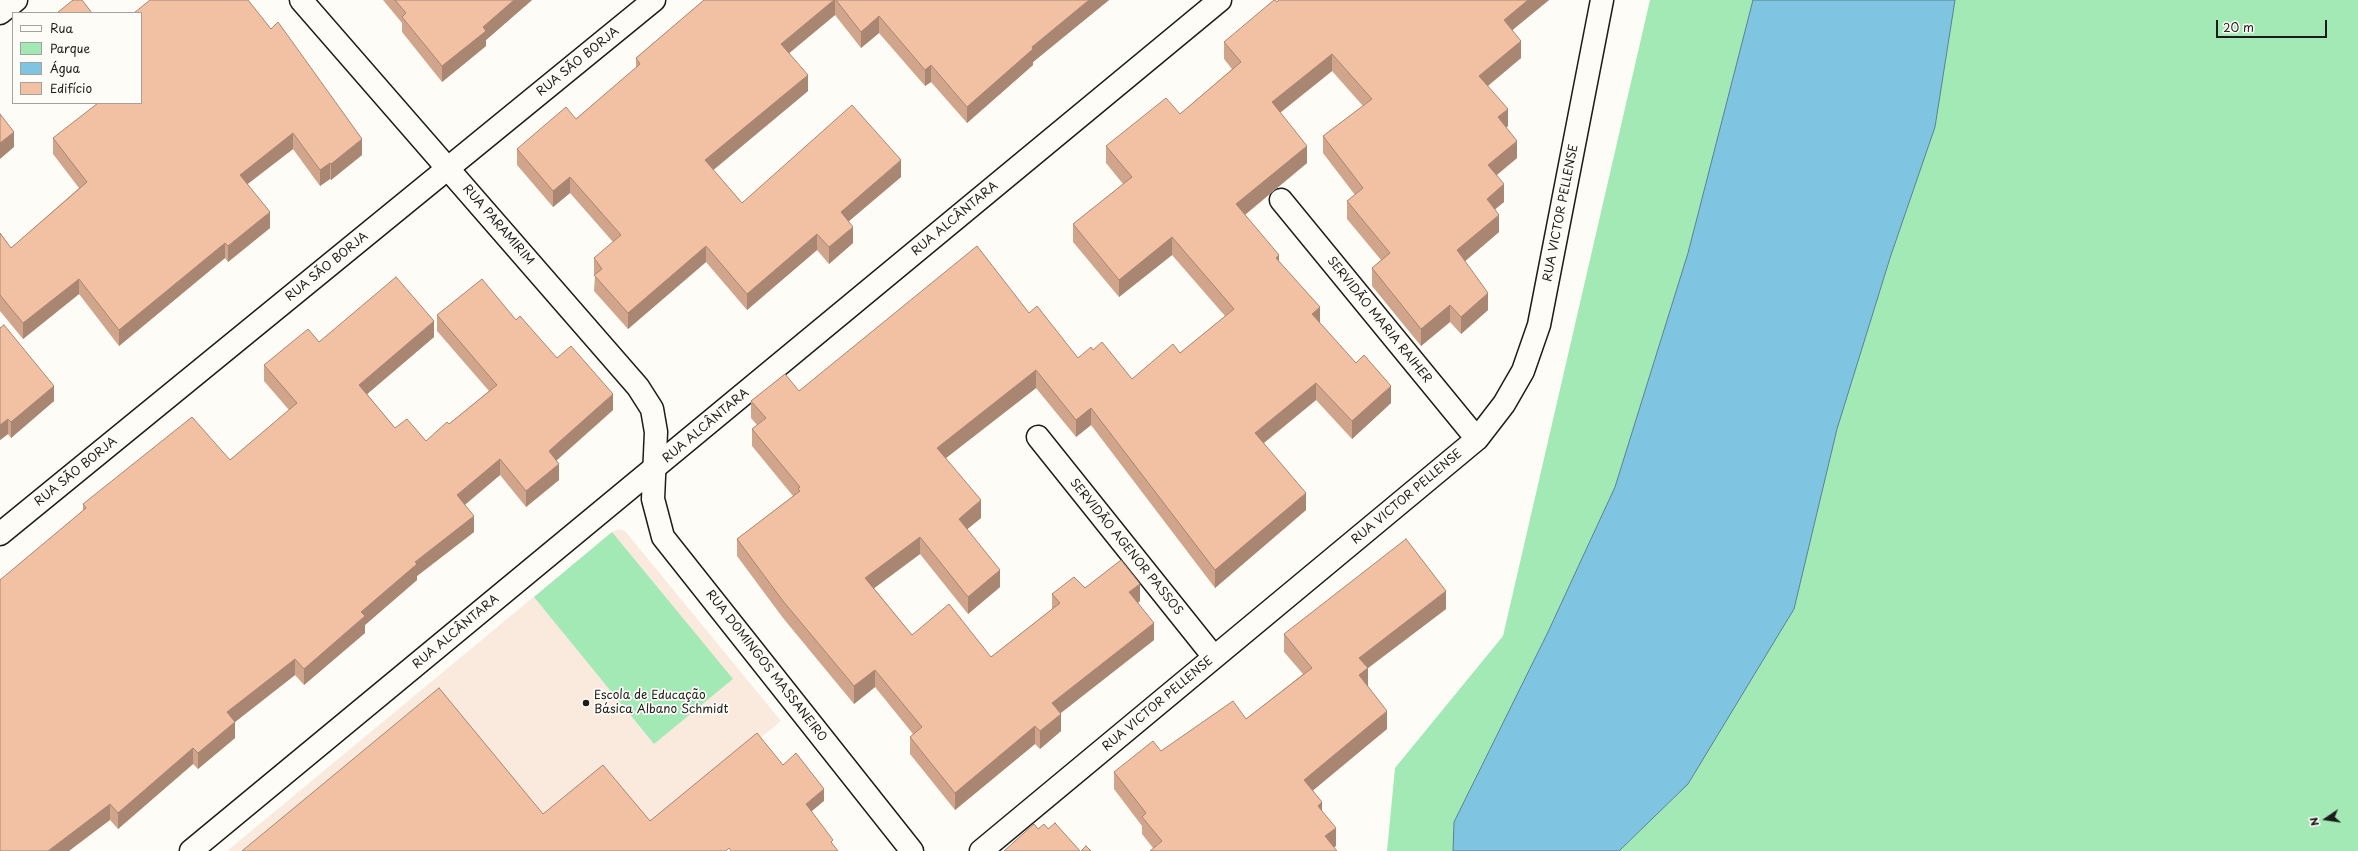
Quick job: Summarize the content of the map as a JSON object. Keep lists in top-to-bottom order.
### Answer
{
  "streets": {
    "street": [
      "RUA SÃO BORJA",
      "RUA VICTOR PELLENSE",
      "RUA ALCÂNTARA",
      "RUA PARAMIRIM",
      "SERVIDÃO MARIA RAIHER",
      "SERVIDÃO AGENOR PASSOS",
      "RUA DOMINGOS MASSANEIRO"
    ]
  },
  "crossings": [
    ["RUA SÃO BORJA", "RUA PARAMIRIM"],
    ["RUA VICTOR PELLENSE", "SERVIDÃO MARIA RAIHER"],
    ["RUA VICTOR PELLENSE", "SERVIDÃO AGENOR PASSOS"],
    ["RUA ALCÂNTARA", "RUA PARAMIRIM"],
    ["RUA ALCÂNTARA", "RUA DOMINGOS MASSANEIRO"],
    ["RUA PARAMIRIM", "RUA DOMINGOS MASSANEIRO"]
  ],
  "places": ["Escola de Educação Básica Albano Schmidt"],
  "legend": [
    "Rua",
    "Parque",
    "Água",
    "Edifício"
  ],
  "scale_bar": "20 m",
  "north": "left"
}
